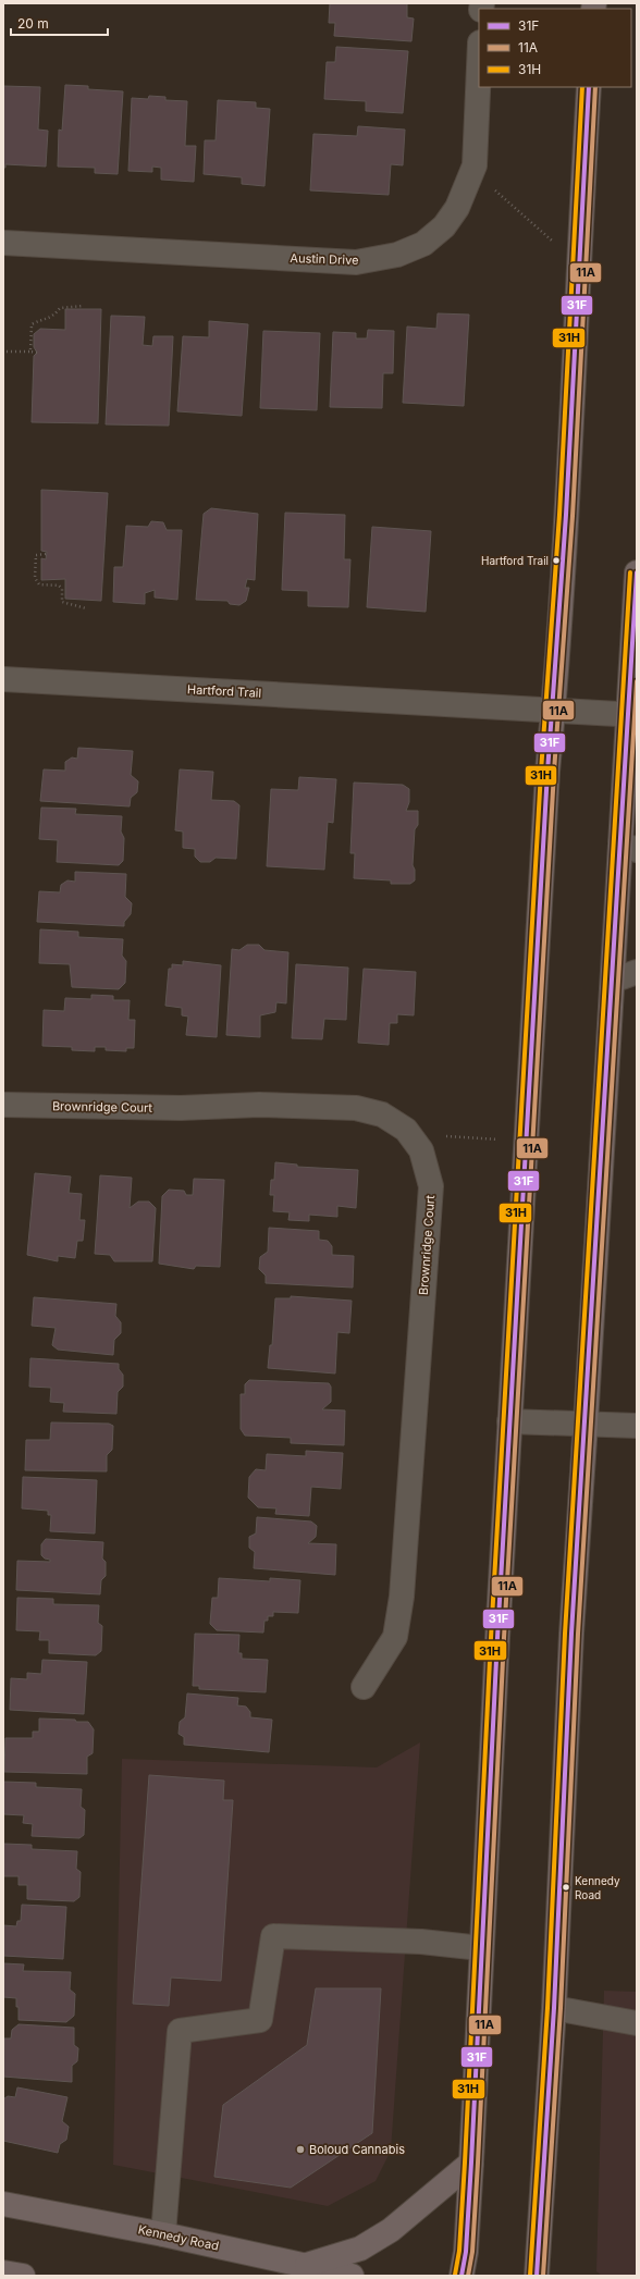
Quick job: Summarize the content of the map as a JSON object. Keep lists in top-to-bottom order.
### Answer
{
  "streets": {
    "main road": ["Kennedy Road"],
    "street": ["Austin Drive", "Hartford Trail", "Brownridge Court"]
  },
  "places": ["Hartford Trail", "Kennedy Road", "Boloud Cannabis"],
  "lines": ["transit line 31F", "transit line 11A", "transit line 31H"],
  "legend": ["31F", "11A", "31H"],
  "scale_bar": "20 m"
}
